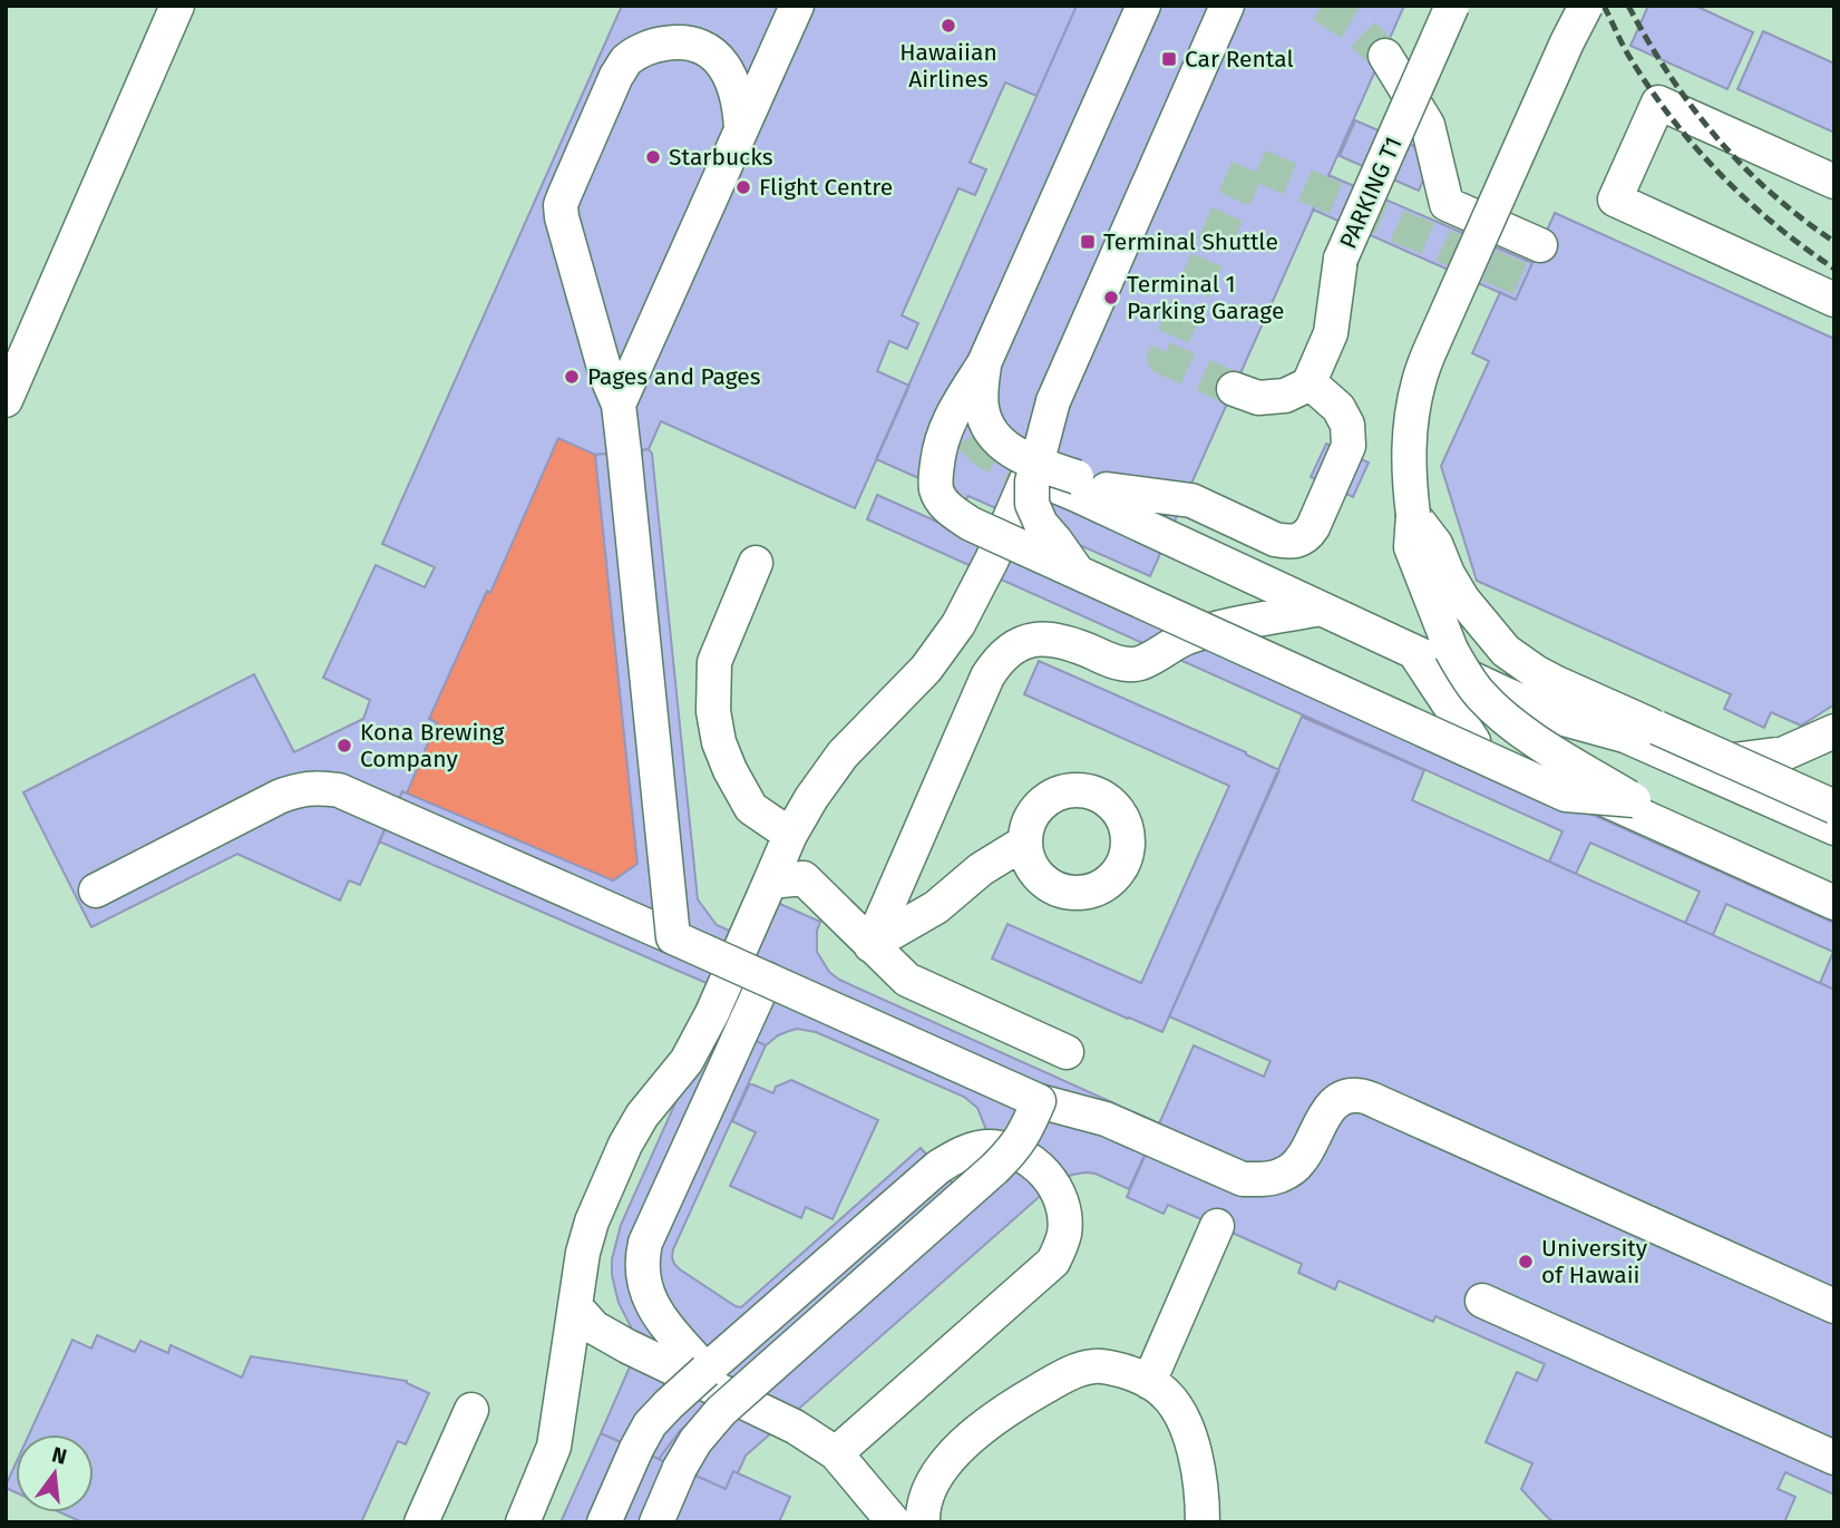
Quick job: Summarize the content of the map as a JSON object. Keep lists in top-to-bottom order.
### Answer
{
  "streets": {
    "street": ["PARKING T1"]
  },
  "places": {
    "other": [
      "Hawaiian Airlines",
      "Starbucks",
      "Flight Centre",
      "Terminal 1 Parking Garage",
      "Pages and Pages",
      "Kona Brewing Company",
      "University of Hawaii"
    ],
    "transit": ["Car Rental", "Terminal Shuttle"]
  },
  "north": "top"
}
